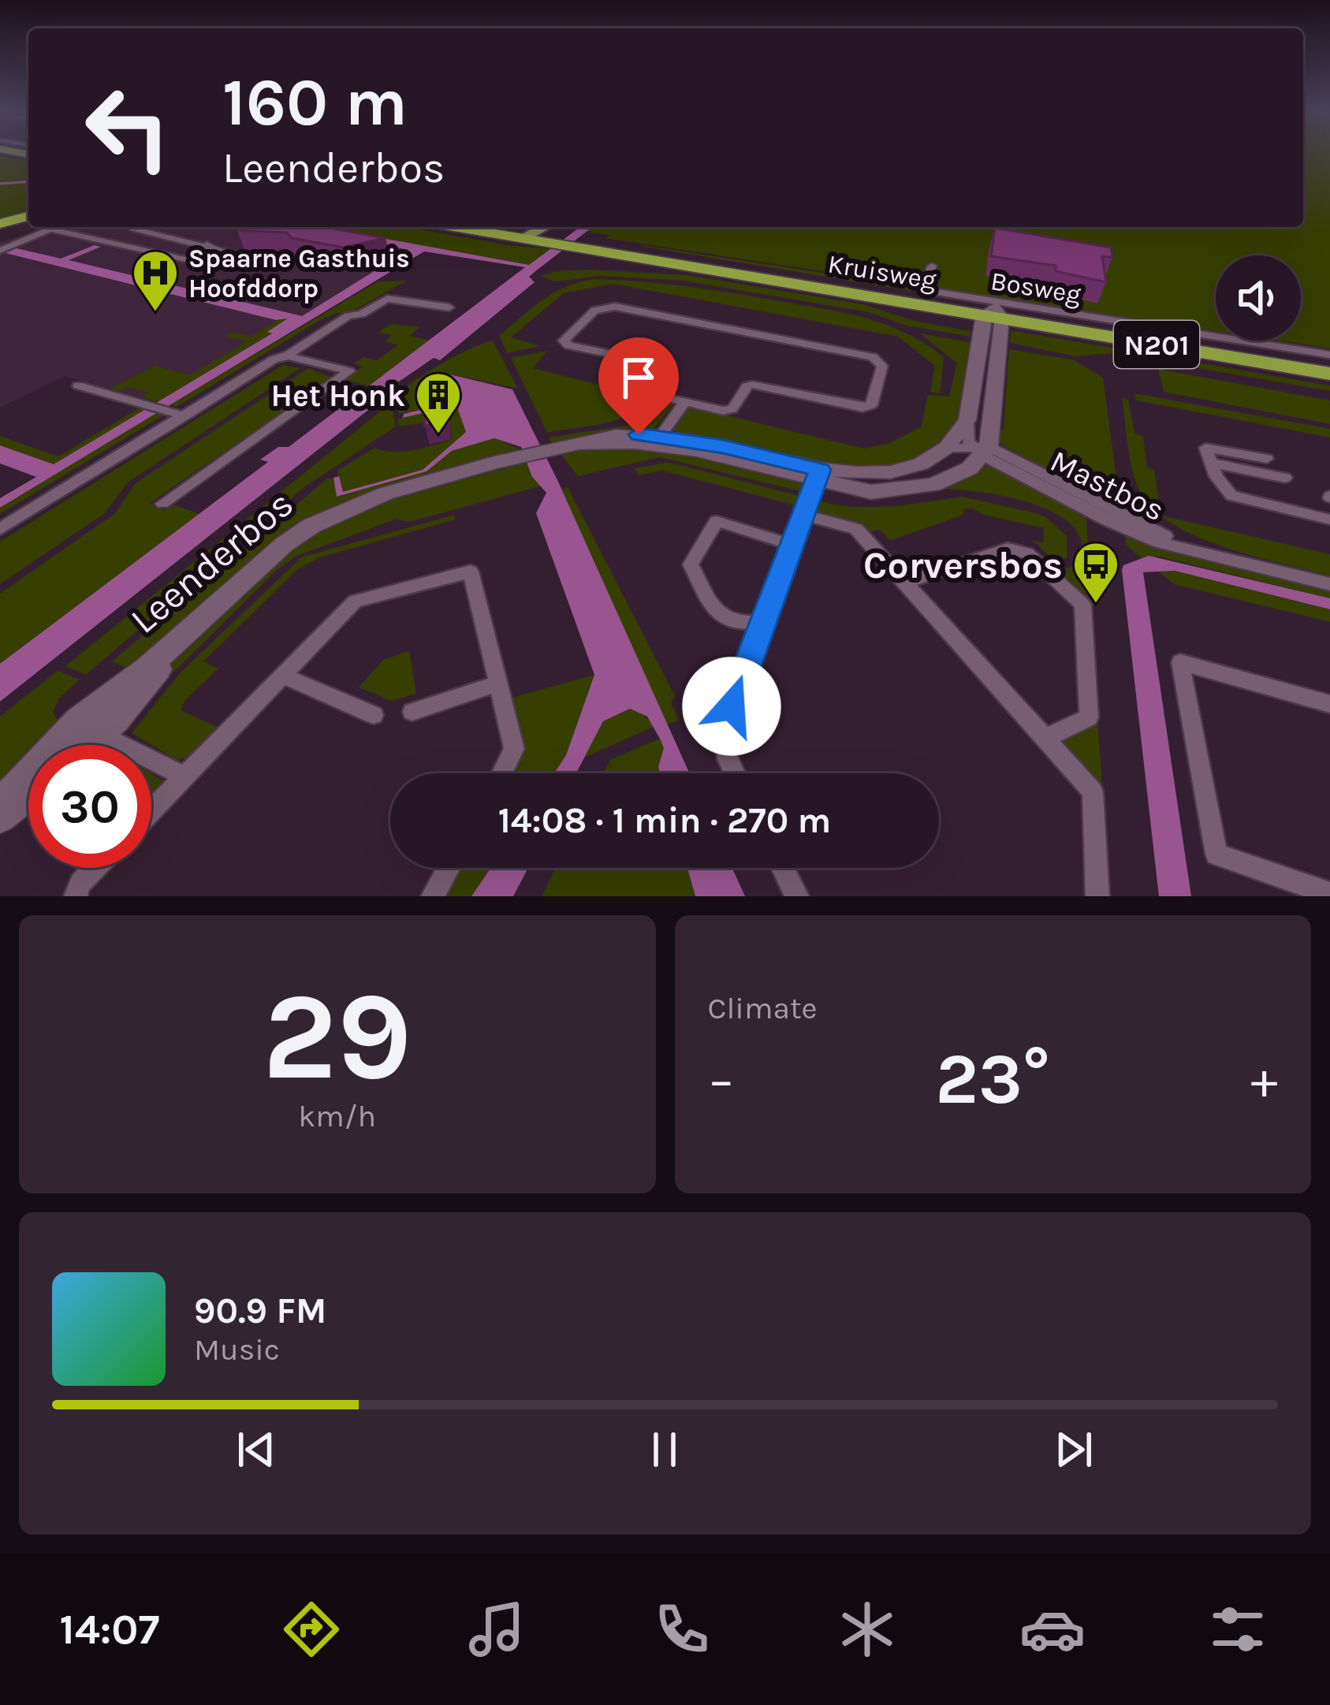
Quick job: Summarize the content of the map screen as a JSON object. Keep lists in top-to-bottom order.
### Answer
{
  "streets": {
    "highway": ["Kruisweg", "N201"],
    "main road": ["Leenderbos"],
    "street": ["Bosweg", "Mastbos"]
  },
  "crossings": [
    ["Mastbos", "Leenderbos"]
  ],
  "places": {
    "hospital": ["Spaarne Gasthuis Hoofddorp"],
    "building": ["Het Honk"],
    "bus stop": ["Corversbos"]
  },
  "page": {
    "turn": ["160 m", "Leenderbos"],
    "limit": "30",
    "trip": "14:08 · 1 min · 270 m",
    "tile": [
      ["29", "km/h"],
      "Climate"
    ],
    "heat": ["−", "23°", "+"],
    "song": ["90.9 FM", "Music"],
    "tabs": "14:07"
  }
}
